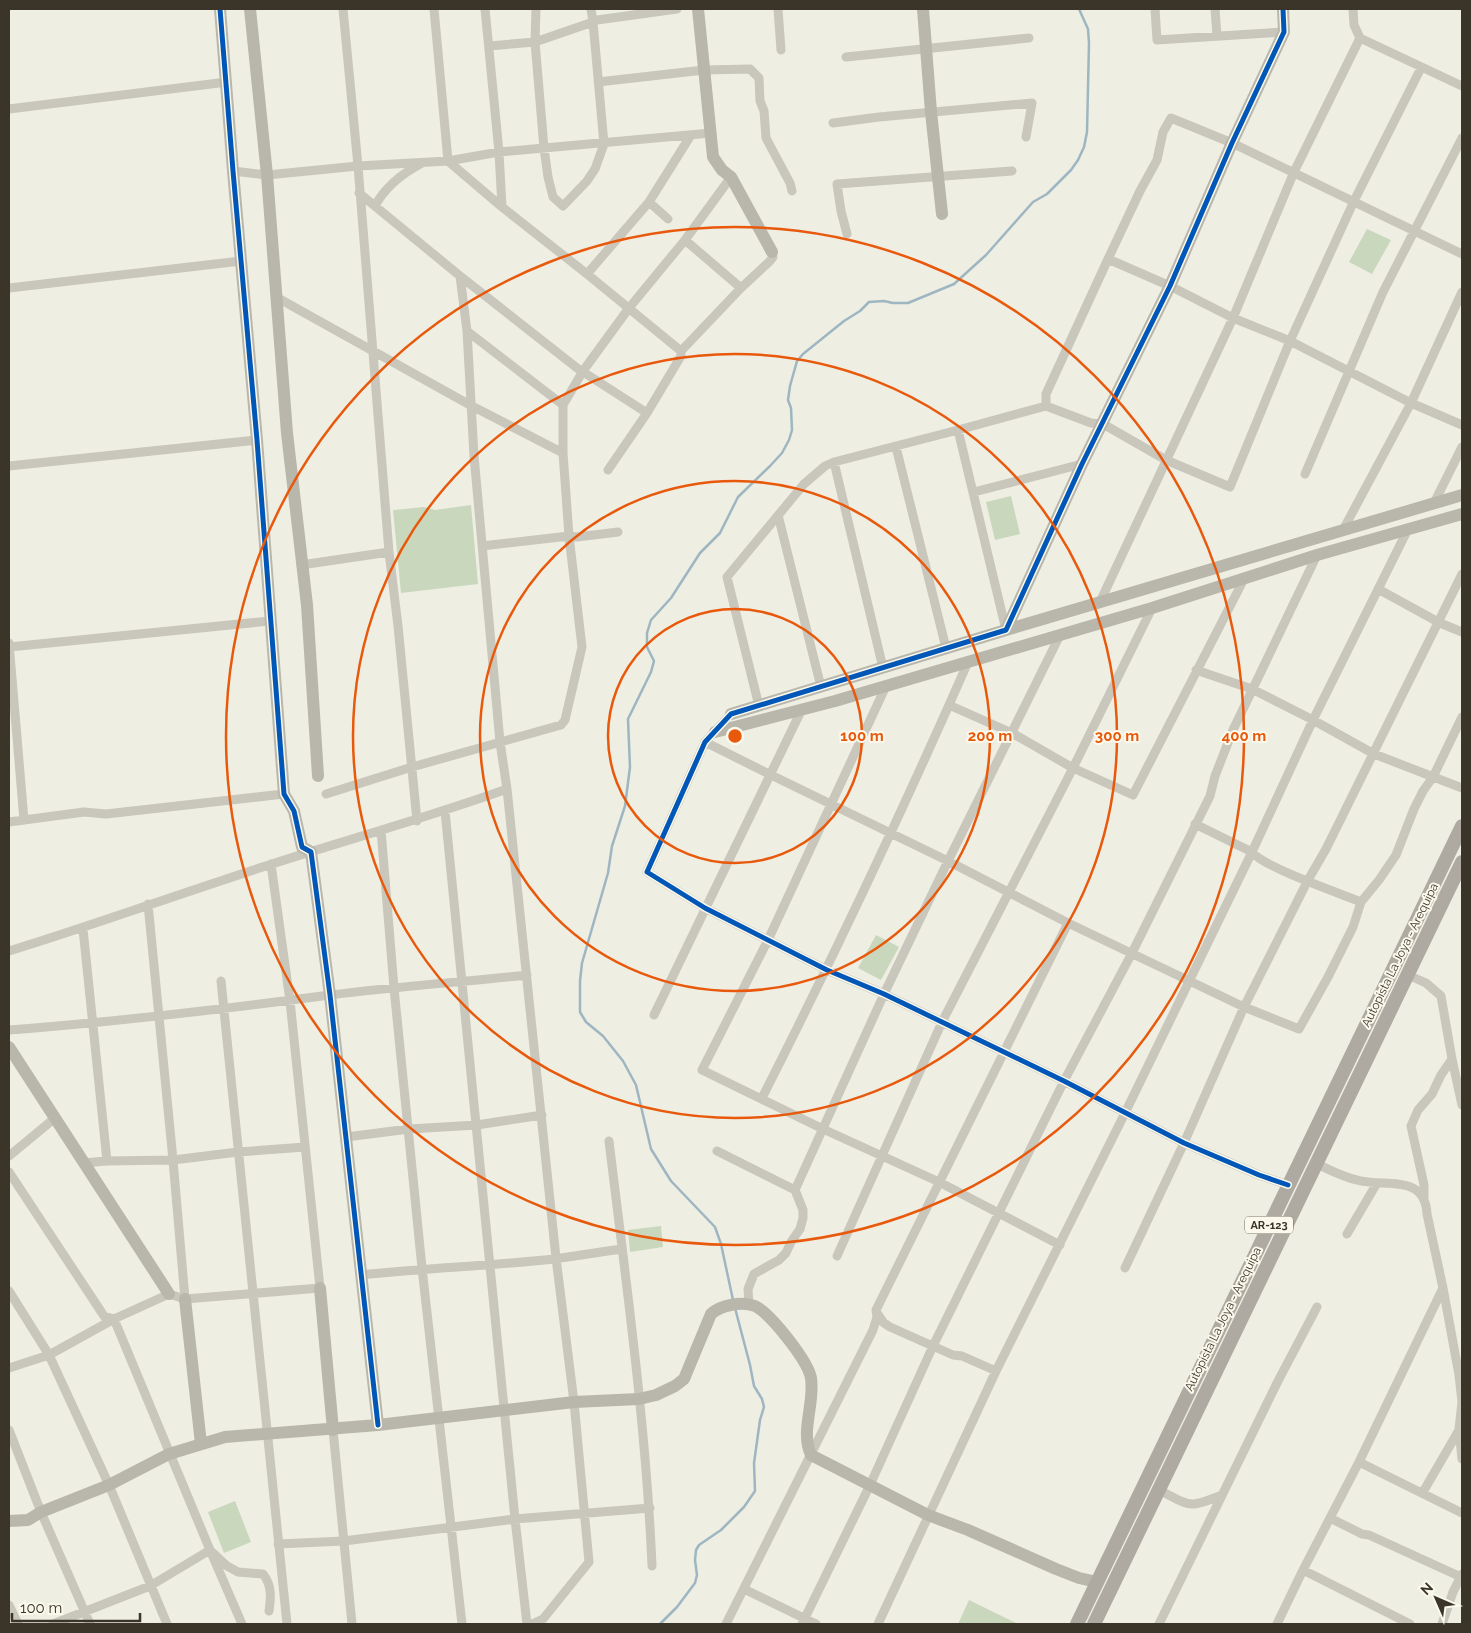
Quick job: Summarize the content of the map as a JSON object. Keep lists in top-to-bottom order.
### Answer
{
  "streets": {
    "main road": ["Autopista La Joya - Arequipa", "AR-123"]
  },
  "scale_bar": "100 m",
  "north": "top left",
  "rings": [
    "100 m",
    "200 m",
    "300 m",
    "400 m"
  ]
}
